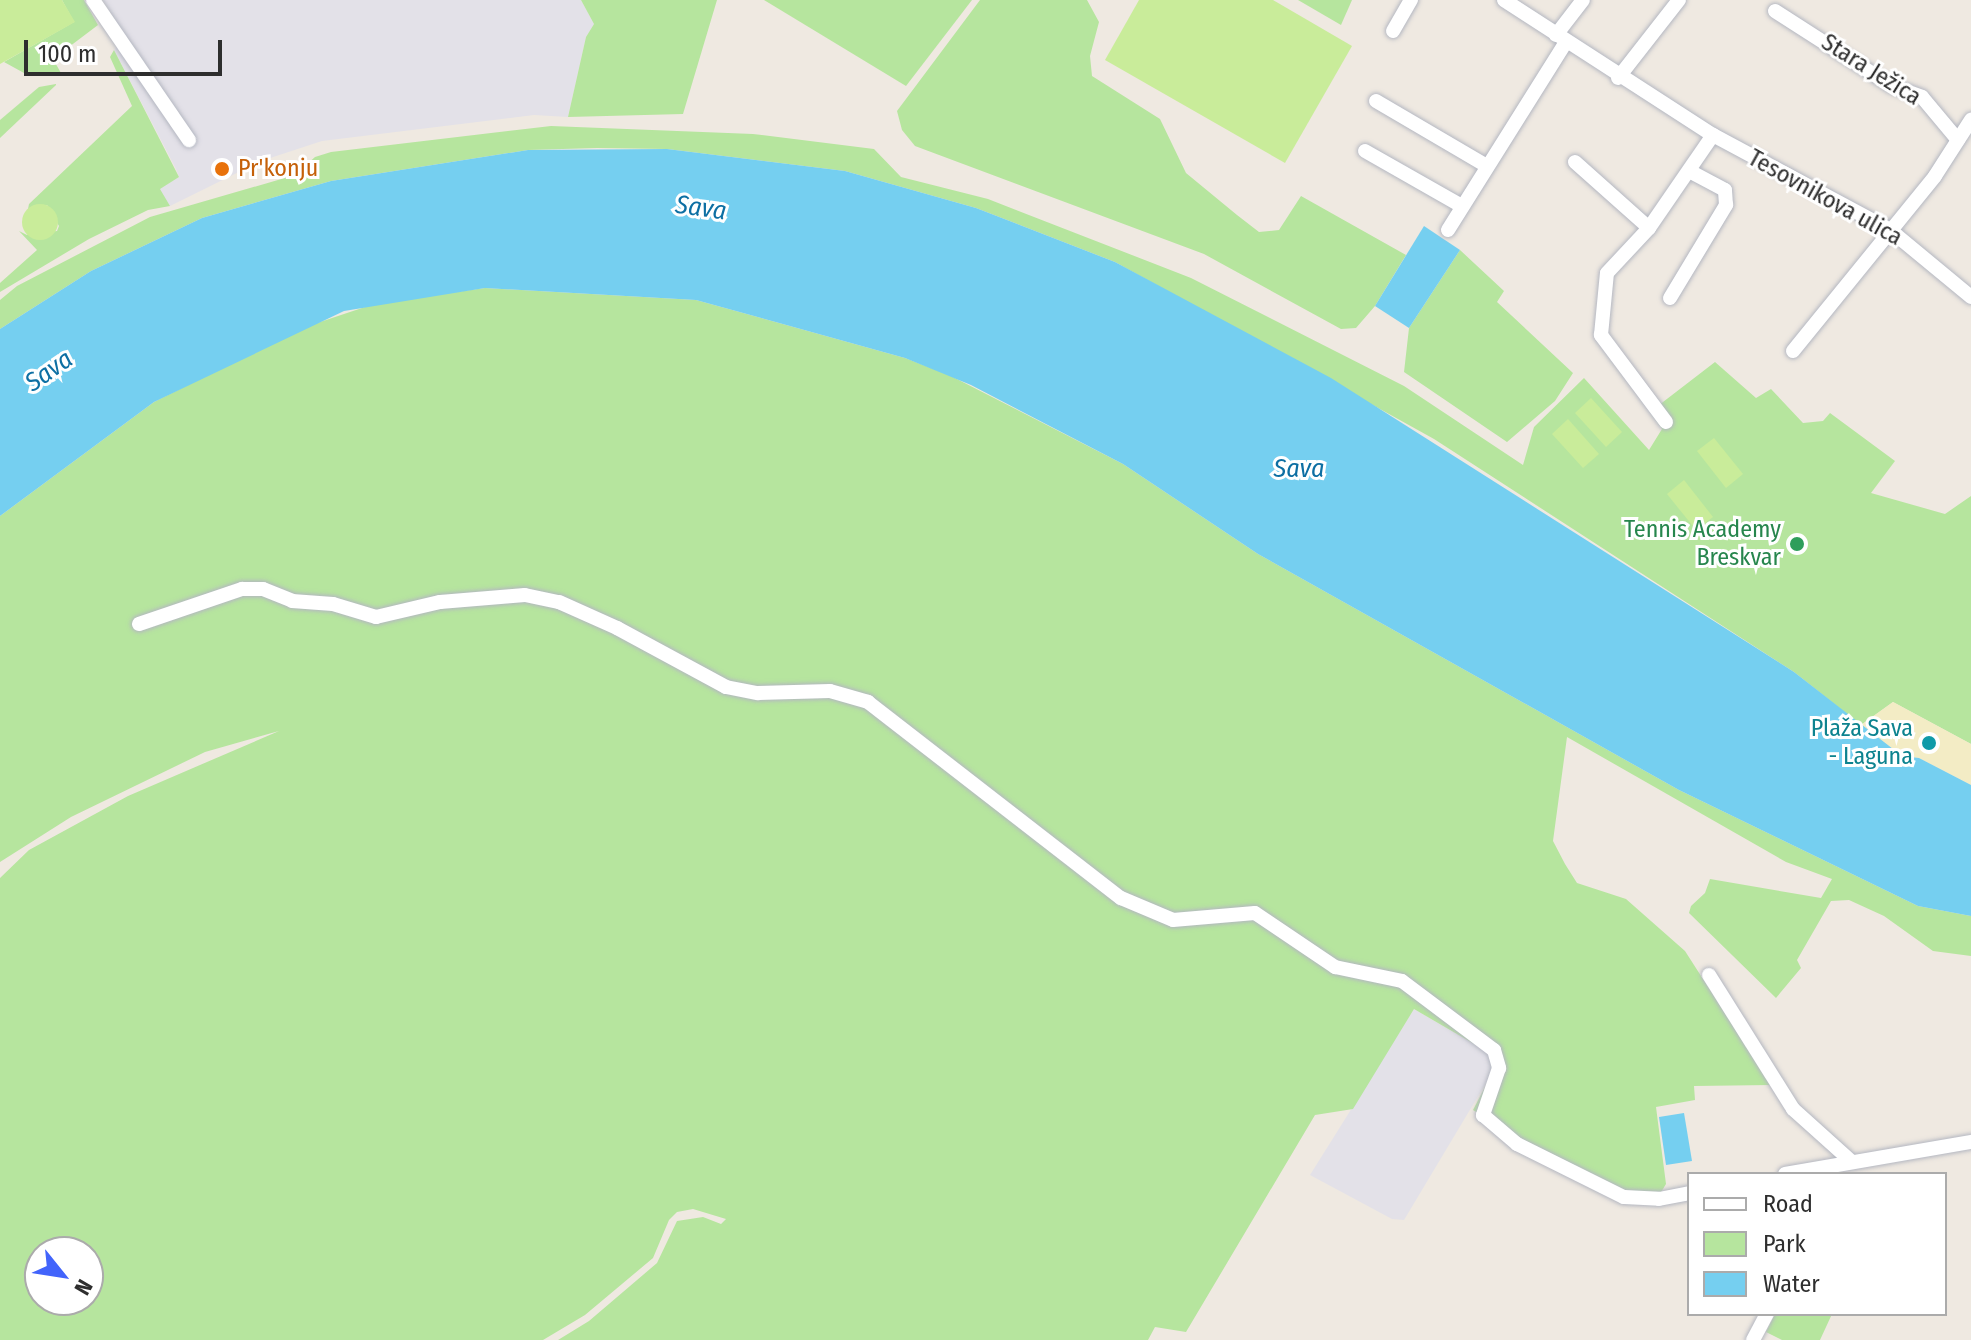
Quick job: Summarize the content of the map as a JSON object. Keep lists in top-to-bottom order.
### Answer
{
  "streets": {
    "street": ["Stara Ježica", "Tesovnikova ulica"]
  },
  "water": ["Sava"],
  "places": ["Pr'konju", "Tennis Academy Breskvar", "Plaža Sava - Laguna"],
  "legend": ["Road", "Park", "Water"],
  "scale_bar": "100 m",
  "north": "bottom right"
}
